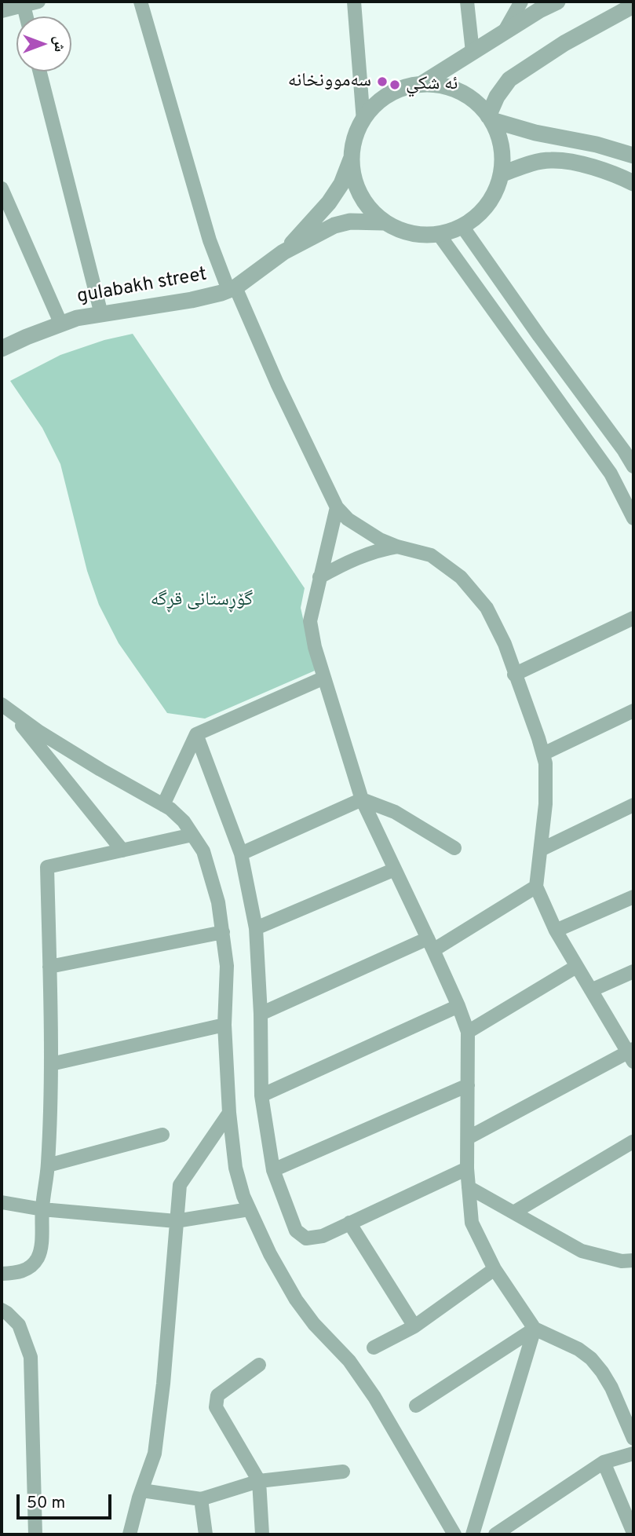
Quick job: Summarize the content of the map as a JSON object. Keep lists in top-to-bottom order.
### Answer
{
  "streets": {
    "street": ["gulabakh street"]
  },
  "parks": ["گۆڕستانی قڕگە"],
  "places": ["سەموونخانە", "ئه شكي"],
  "scale_bar": "50 m",
  "north": "right"
}
